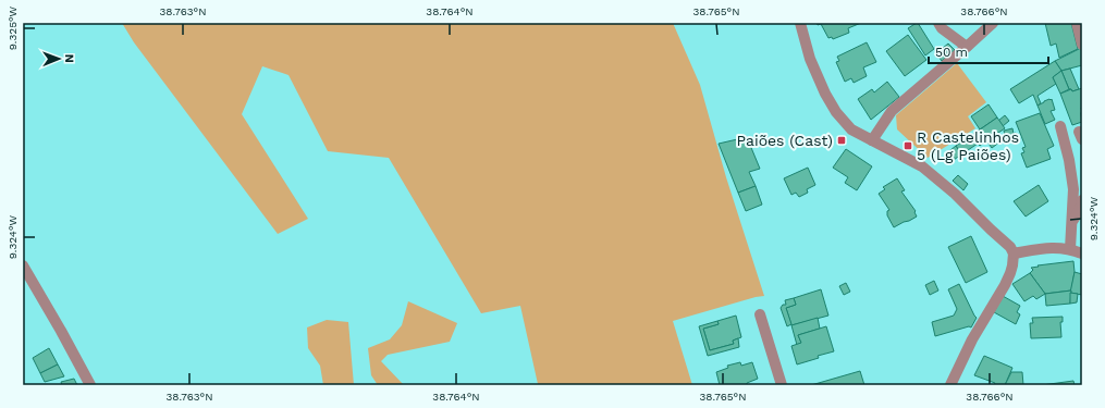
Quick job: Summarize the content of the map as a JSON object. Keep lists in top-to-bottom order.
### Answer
{
  "places": {
    "transit": ["Paiões (Cast)", "R Castelinhos 5 (Lg Paiões)"]
  },
  "scale_bar": "50 m",
  "north": "right",
  "coordinates": [
    "38.763°N",
    "38.764°N",
    "38.765°N",
    "38.766°N",
    "9.325°W",
    "9.324°W"
  ]
}
